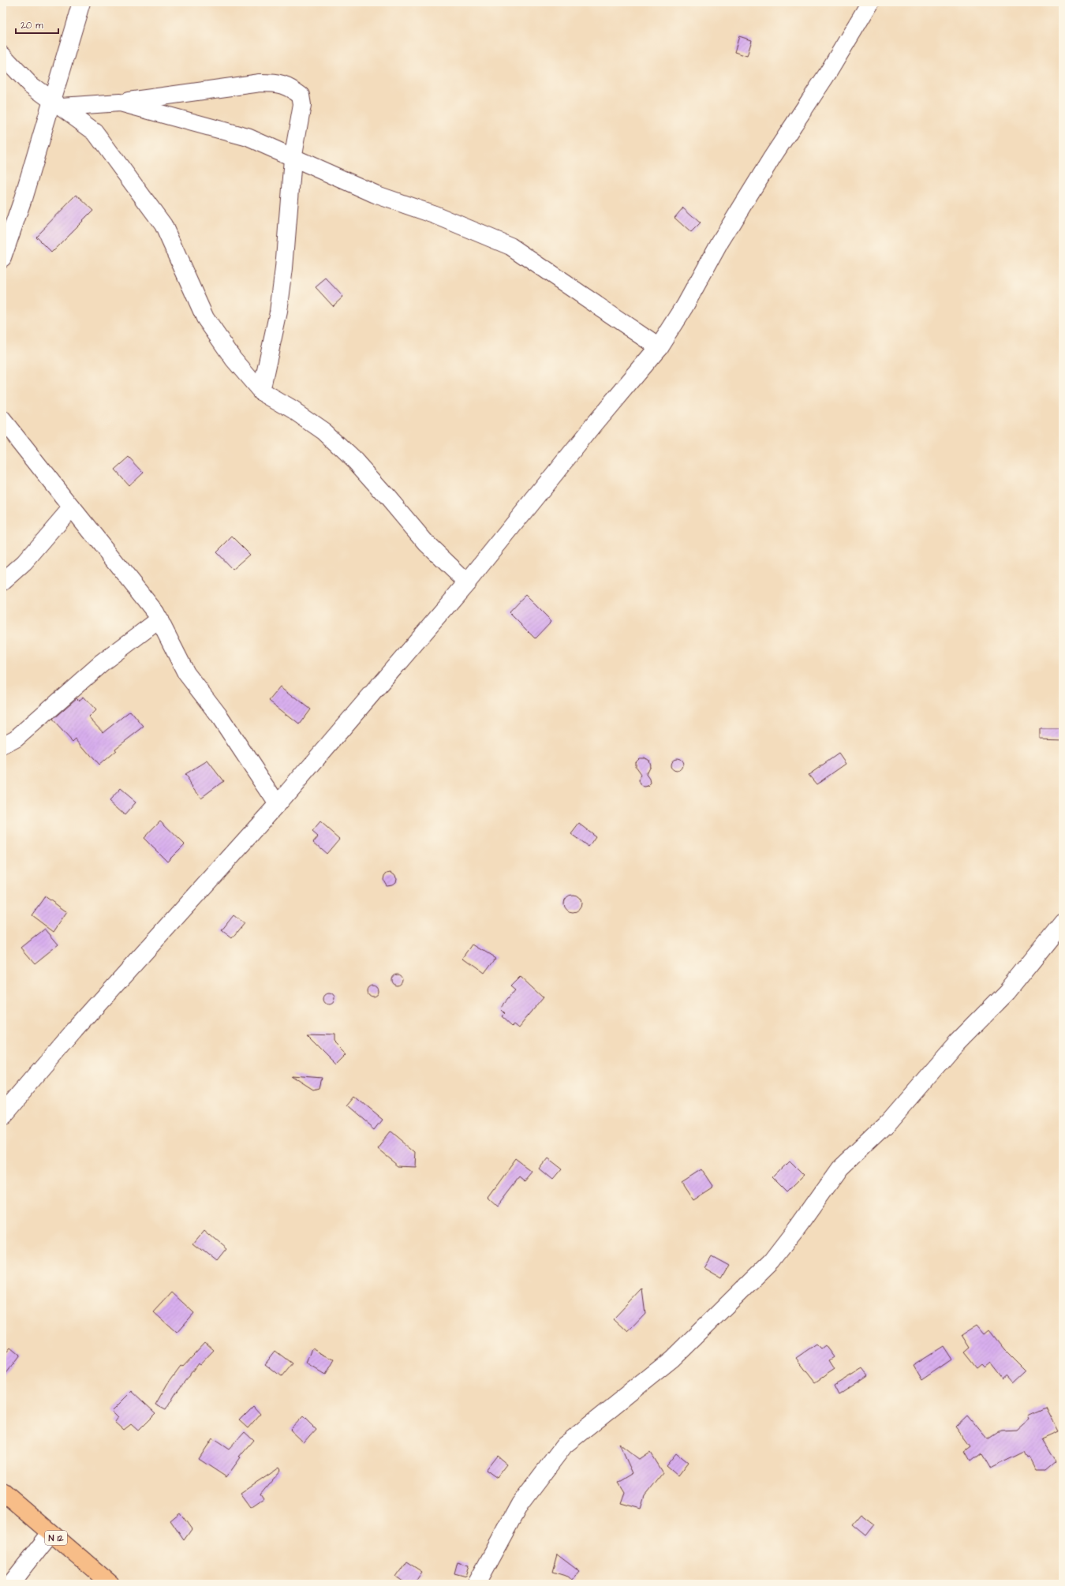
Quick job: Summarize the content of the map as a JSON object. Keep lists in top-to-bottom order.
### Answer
{
  "streets": {
    "highway": ["N 12"]
  },
  "scale_bar": "20 m"
}
